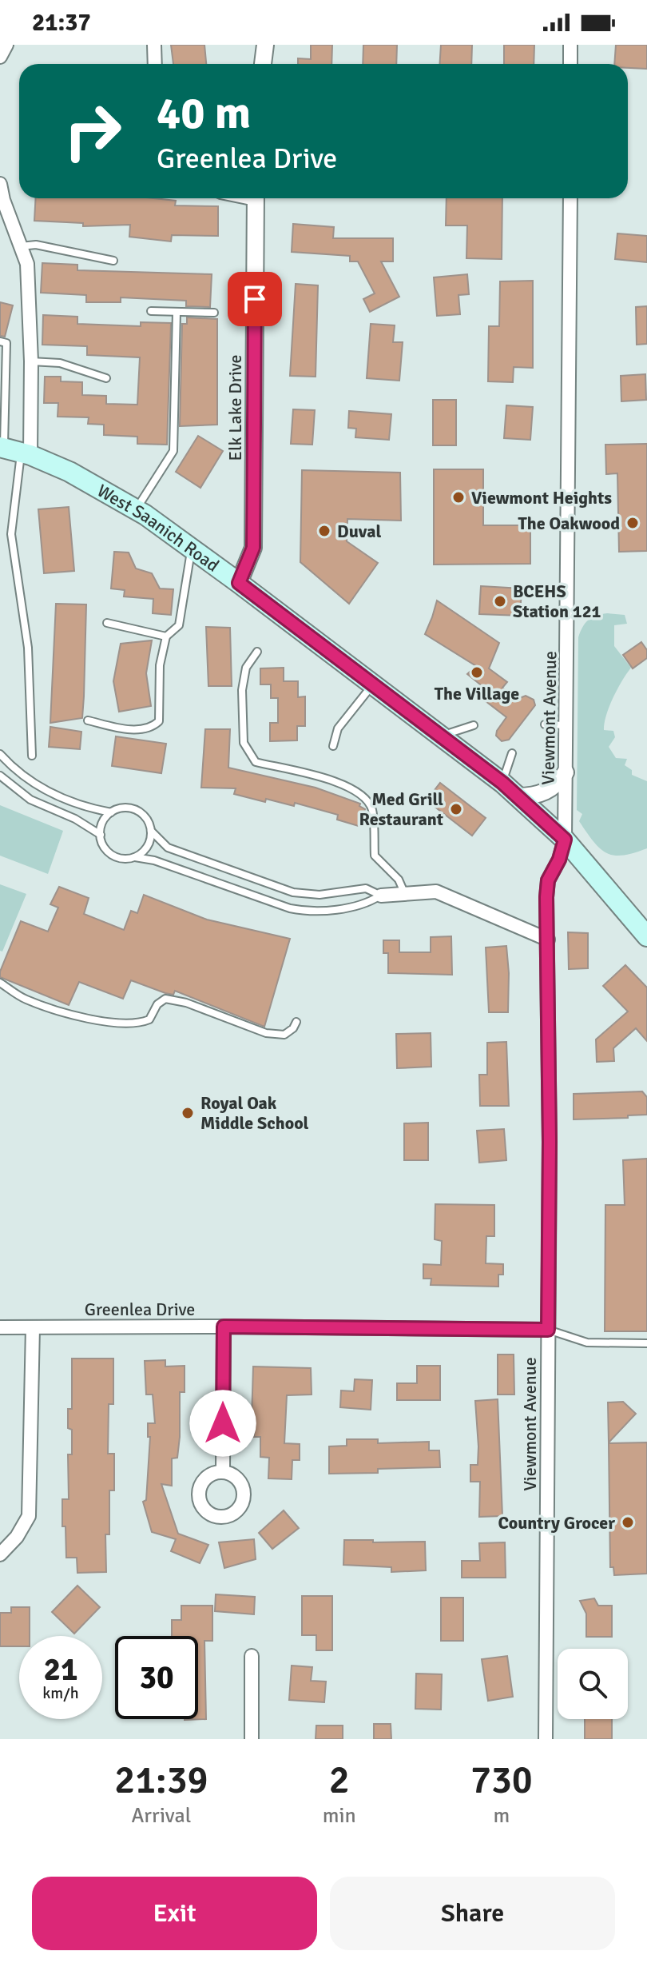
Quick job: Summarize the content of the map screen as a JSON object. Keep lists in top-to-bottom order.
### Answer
{
  "streets": {
    "main road": ["West Saanich Road"],
    "street": ["Elk Lake Drive", "Viewmont Avenue", "Greenlea Drive"]
  },
  "crossings": [
    ["Elk Lake Drive", "West Saanich Road"],
    ["West Saanich Road", "Viewmont Avenue"],
    ["Viewmont Avenue", "Greenlea Drive"]
  ],
  "places": [
    "Viewmont Heights",
    "The Oakwood",
    "Duval",
    "BCEHS Station 121",
    "The Village",
    "Med Grill Restaurant",
    "Royal Oak Middle School",
    "Country Grocer"
  ],
  "page": {
    "status": "21:37",
    "turn": ["40 m", "Greenlea Drive"],
    "speed": "21 km/h",
    "limit": "30",
    "eta": [
      "21:39",
      "Arrival",
      "2",
      "min",
      "730",
      "m"
    ],
    "buttons": ["Exit", "Share"]
  }
}
